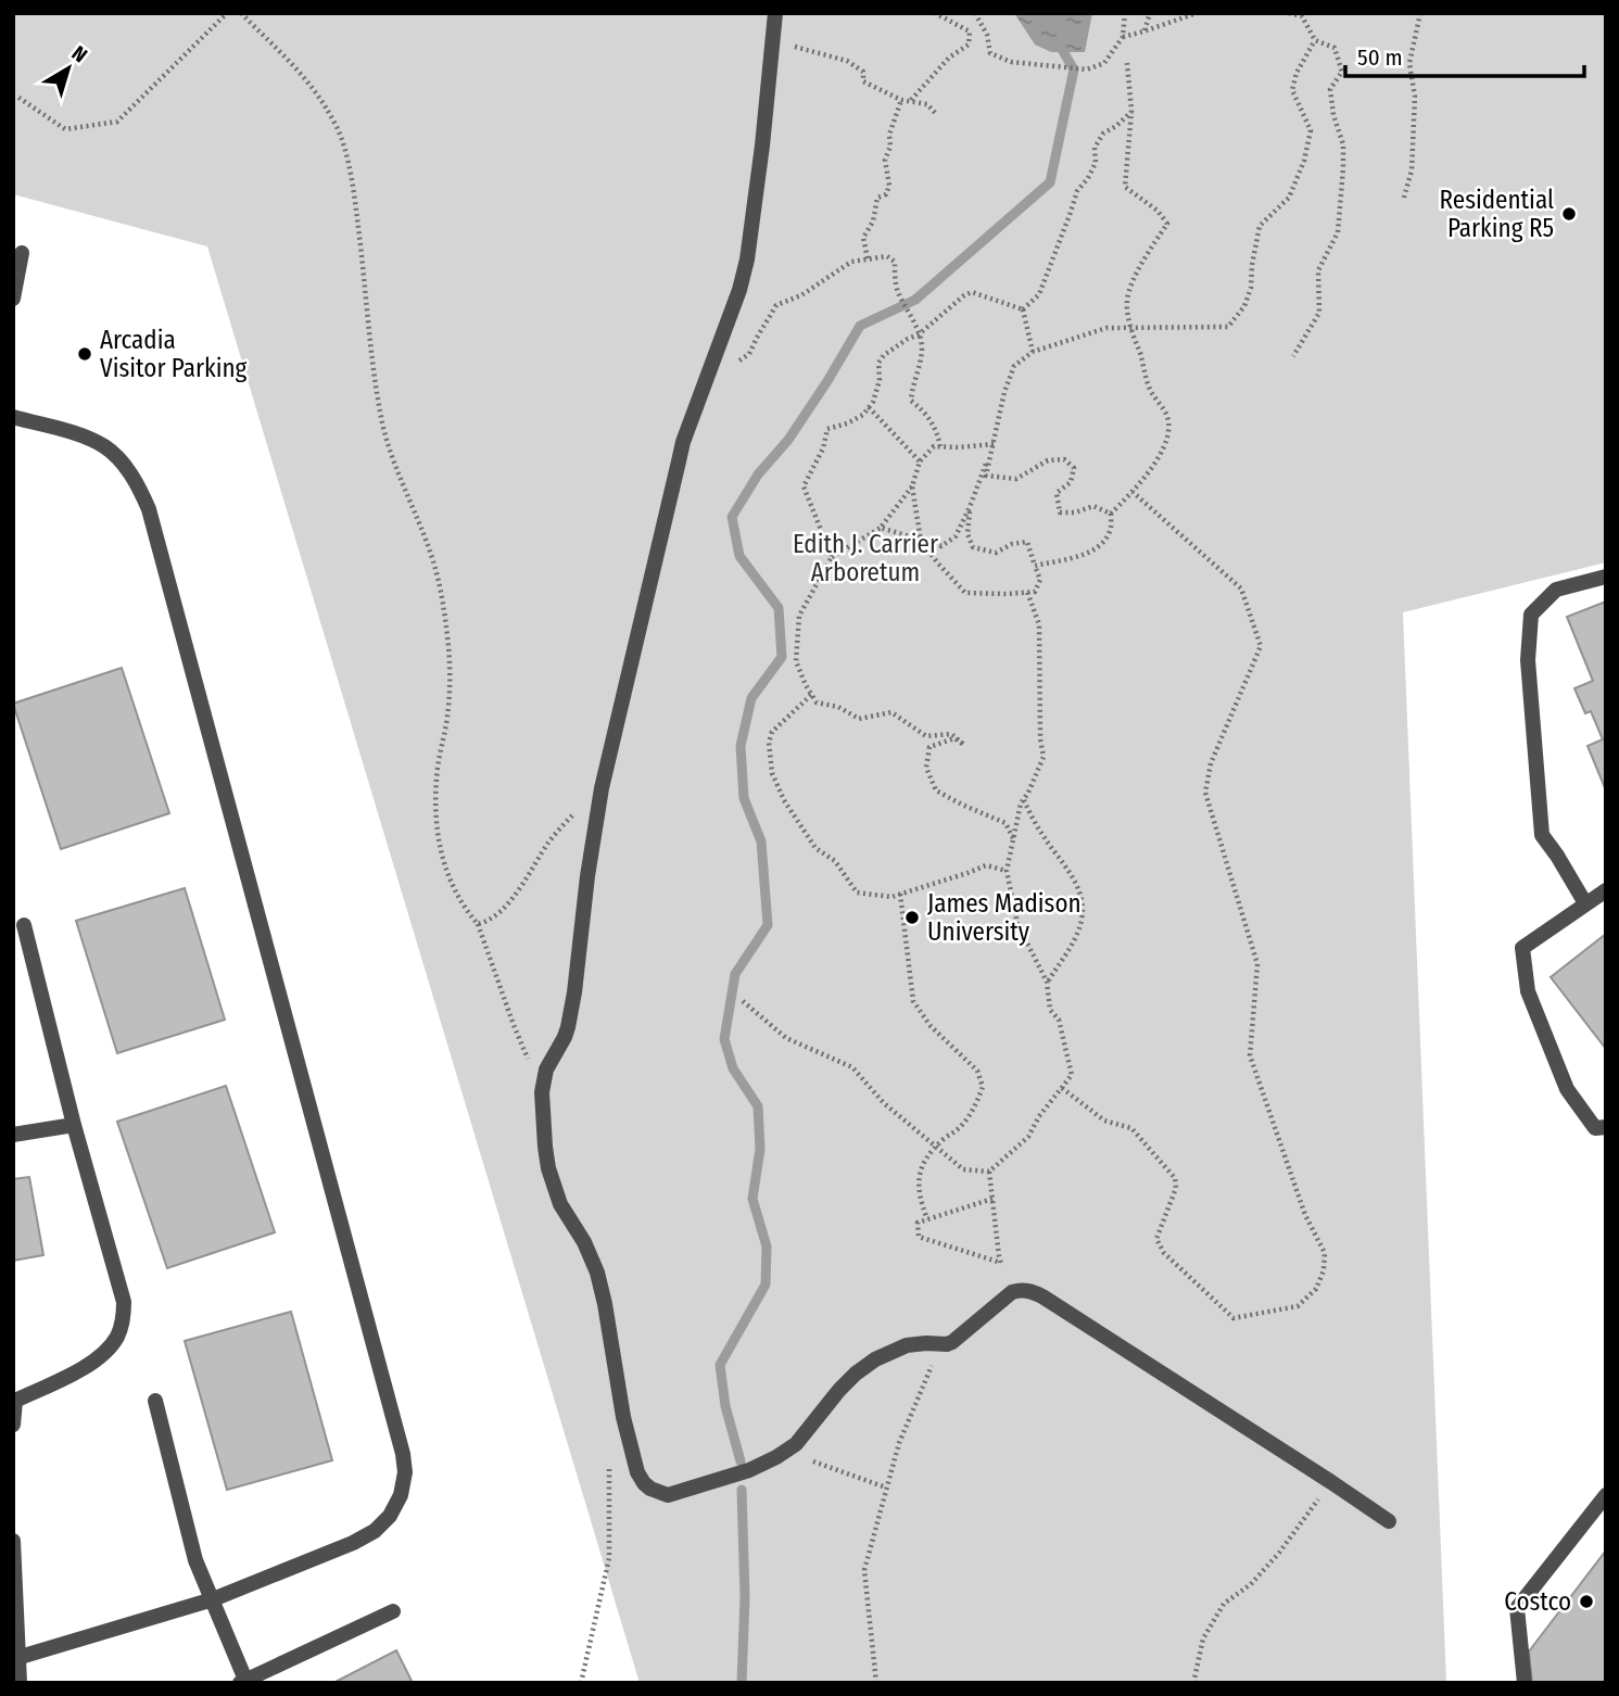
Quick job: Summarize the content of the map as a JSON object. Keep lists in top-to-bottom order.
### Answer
{
  "parks": ["Edith J. Carrier Arboretum"],
  "places": [
    "Residential Parking R5",
    "Arcadia Visitor Parking",
    "James Madison University",
    "Costco"
  ],
  "scale_bar": "50 m",
  "north": "top right"
}
